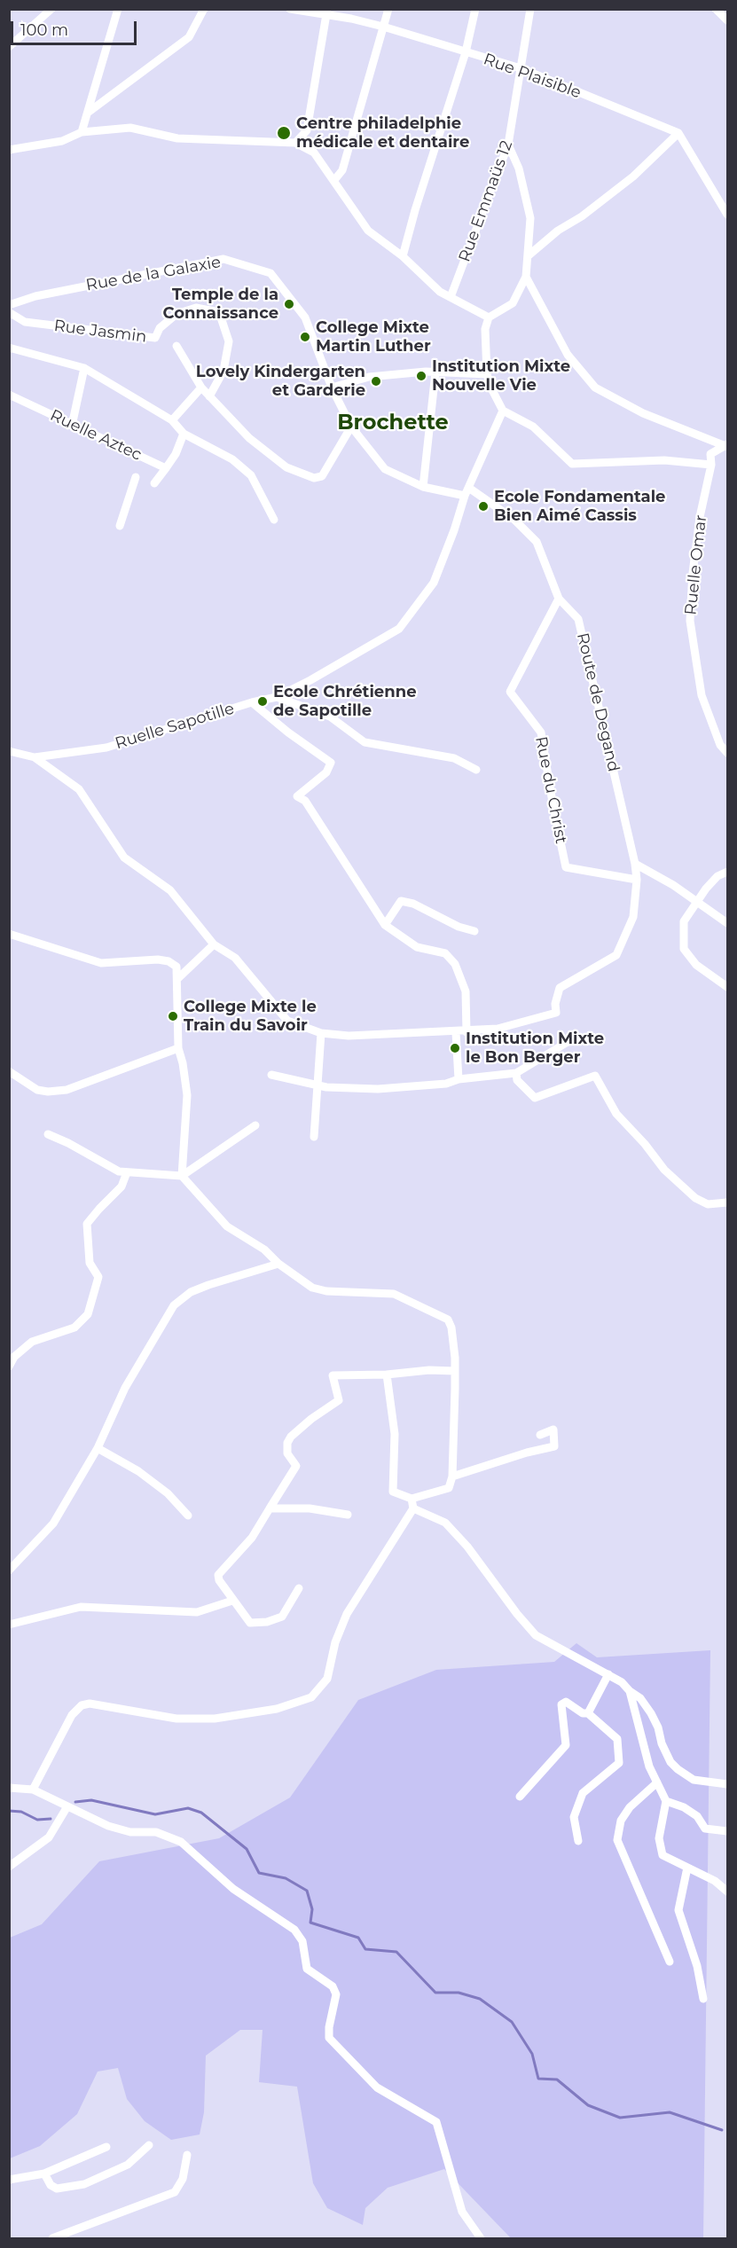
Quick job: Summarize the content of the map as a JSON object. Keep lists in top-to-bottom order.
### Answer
{
  "streets": {
    "street": [
      "Rue Plaisible",
      "Rue Emmaüs 12",
      "Rue de la Galaxie",
      "Rue Jasmin",
      "Ruelle Aztec",
      "Ruelle Omar",
      "Route de Degand",
      "Ruelle Sapotille",
      "Rue du Christ"
    ]
  },
  "crossings": [
    ["Rue Plaisible", "Rue Emmaüs 12"],
    ["Rue de la Galaxie", "Route de Degand"],
    ["Rue de la Galaxie", "Ruelle Sapotille"],
    ["Route de Degand", "Ruelle Sapotille"],
    ["Route de Degand", "Rue du Christ"]
  ],
  "districts": ["Brochette"],
  "places": [
    "Centre philadelphie médicale et dentaire",
    "Temple de la Connaissance",
    "College Mixte Martin Luther",
    "Institution Mixte Nouvelle Vie",
    "Lovely Kindergarten et Garderie",
    "Ecole Fondamentale Bien Aimé Cassis",
    "Ecole Chrétienne de Sapotille",
    "College Mixte le Train du Savoir",
    "Institution Mixte le Bon Berger"
  ],
  "scale_bar": "100 m"
}
